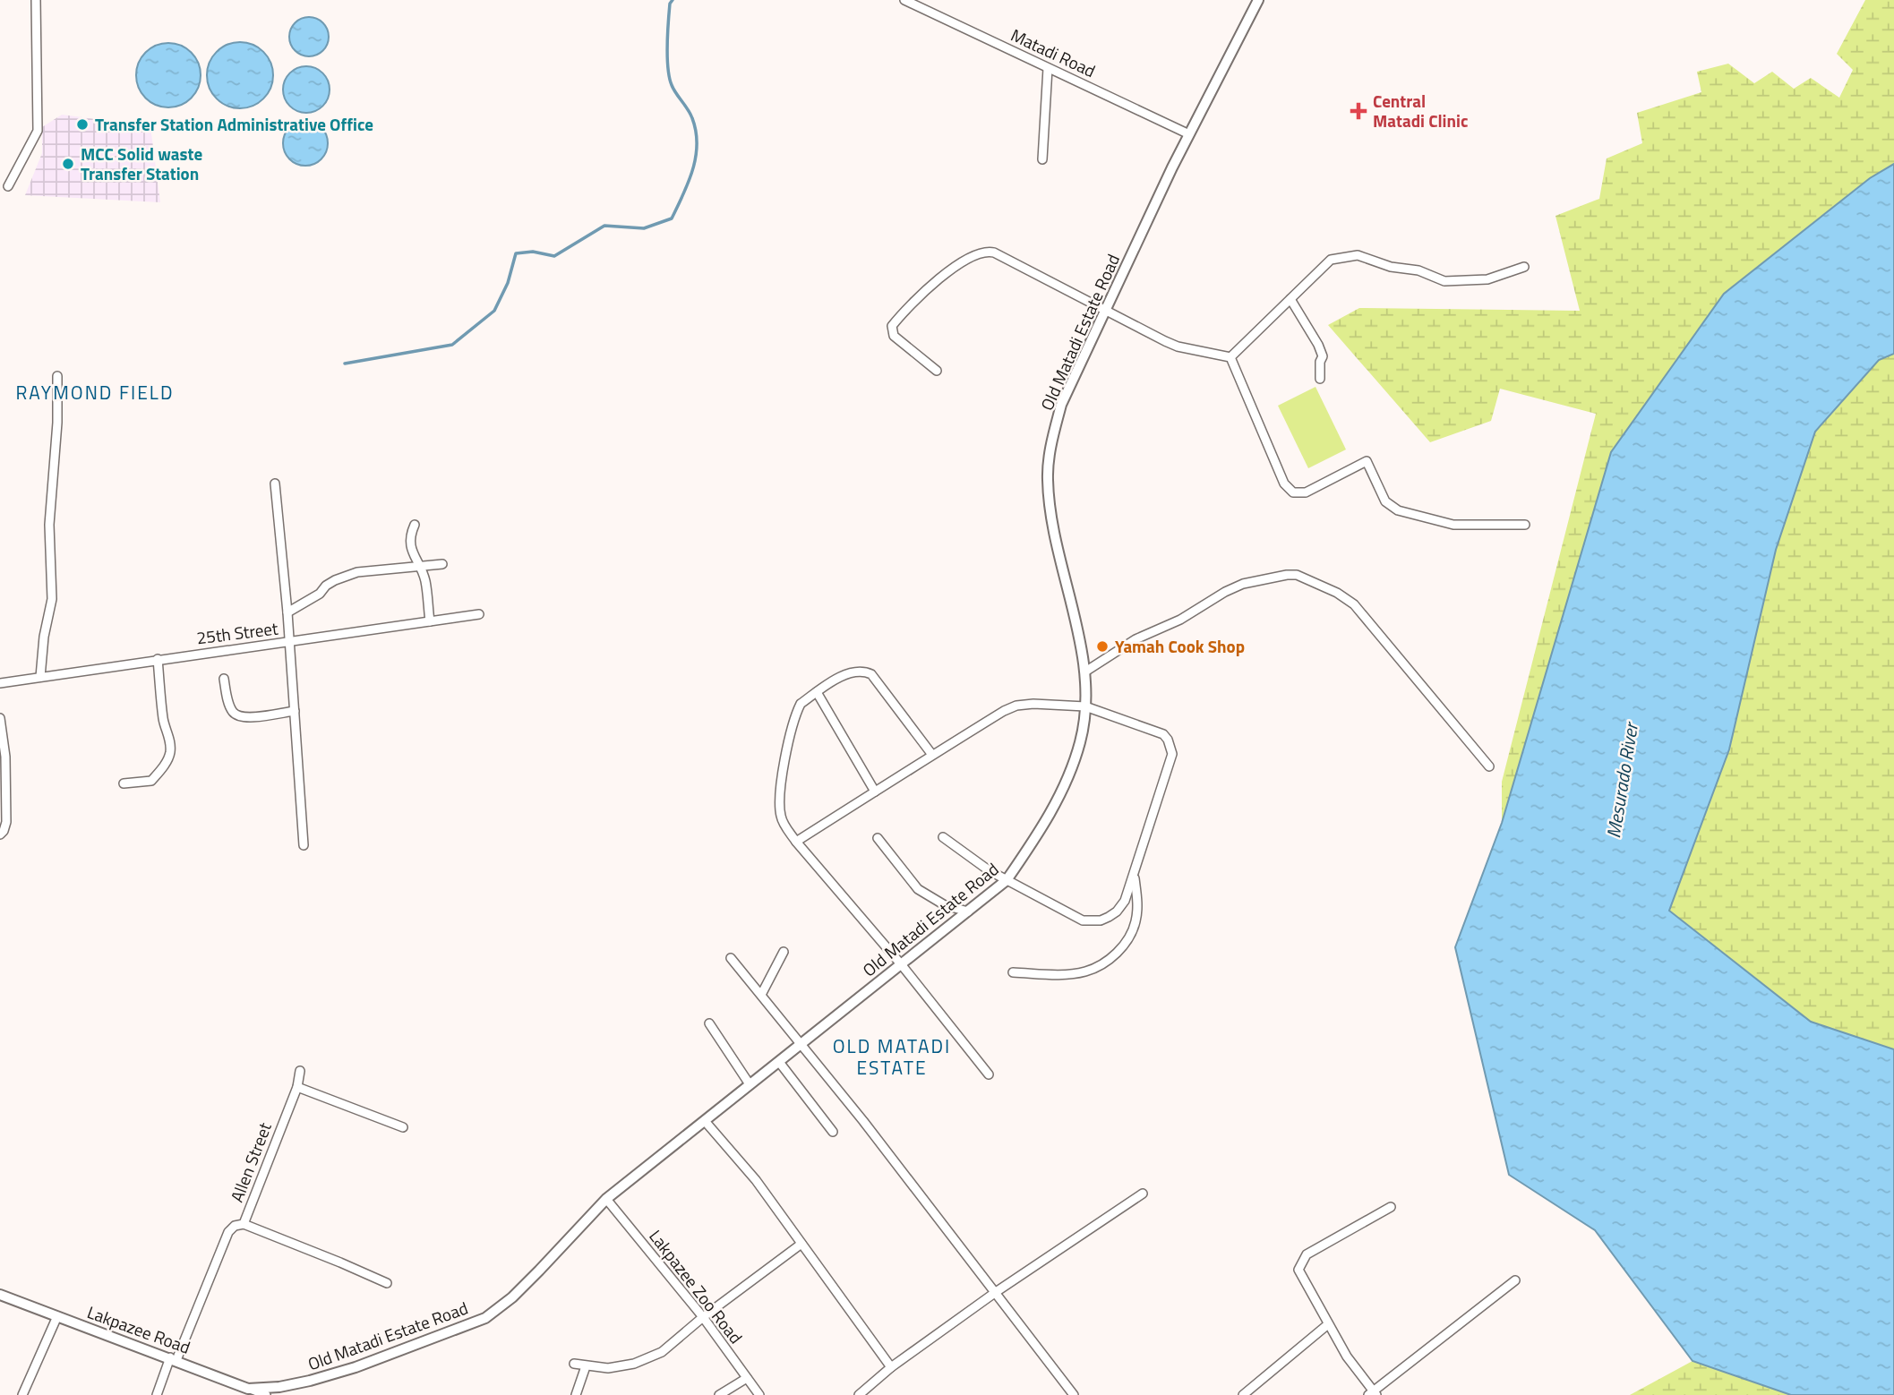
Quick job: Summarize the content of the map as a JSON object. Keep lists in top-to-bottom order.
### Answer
{
  "streets": {
    "street": [
      "Matadi Road",
      "Old Matadi Estate Road",
      "25th Street",
      "Allen Street",
      "Lakpazee Zoo Road",
      "Lakpazee Road"
    ]
  },
  "crossings": [
    ["Matadi Road", "Old Matadi Estate Road"],
    ["Old Matadi Estate Road", "Lakpazee Zoo Road"],
    ["Old Matadi Estate Road", "Lakpazee Road"],
    ["Allen Street", "Lakpazee Road"]
  ],
  "districts": ["RAYMOND FIELD", "OLD MATADI ESTATE"],
  "water": ["Mesurado River"],
  "places": {
    "health": ["Central Matadi Clinic"],
    "other": ["Transfer Station Administrative Office", "MCC Solid waste Transfer Station", "Yamah Cook Shop"]
  }
}
